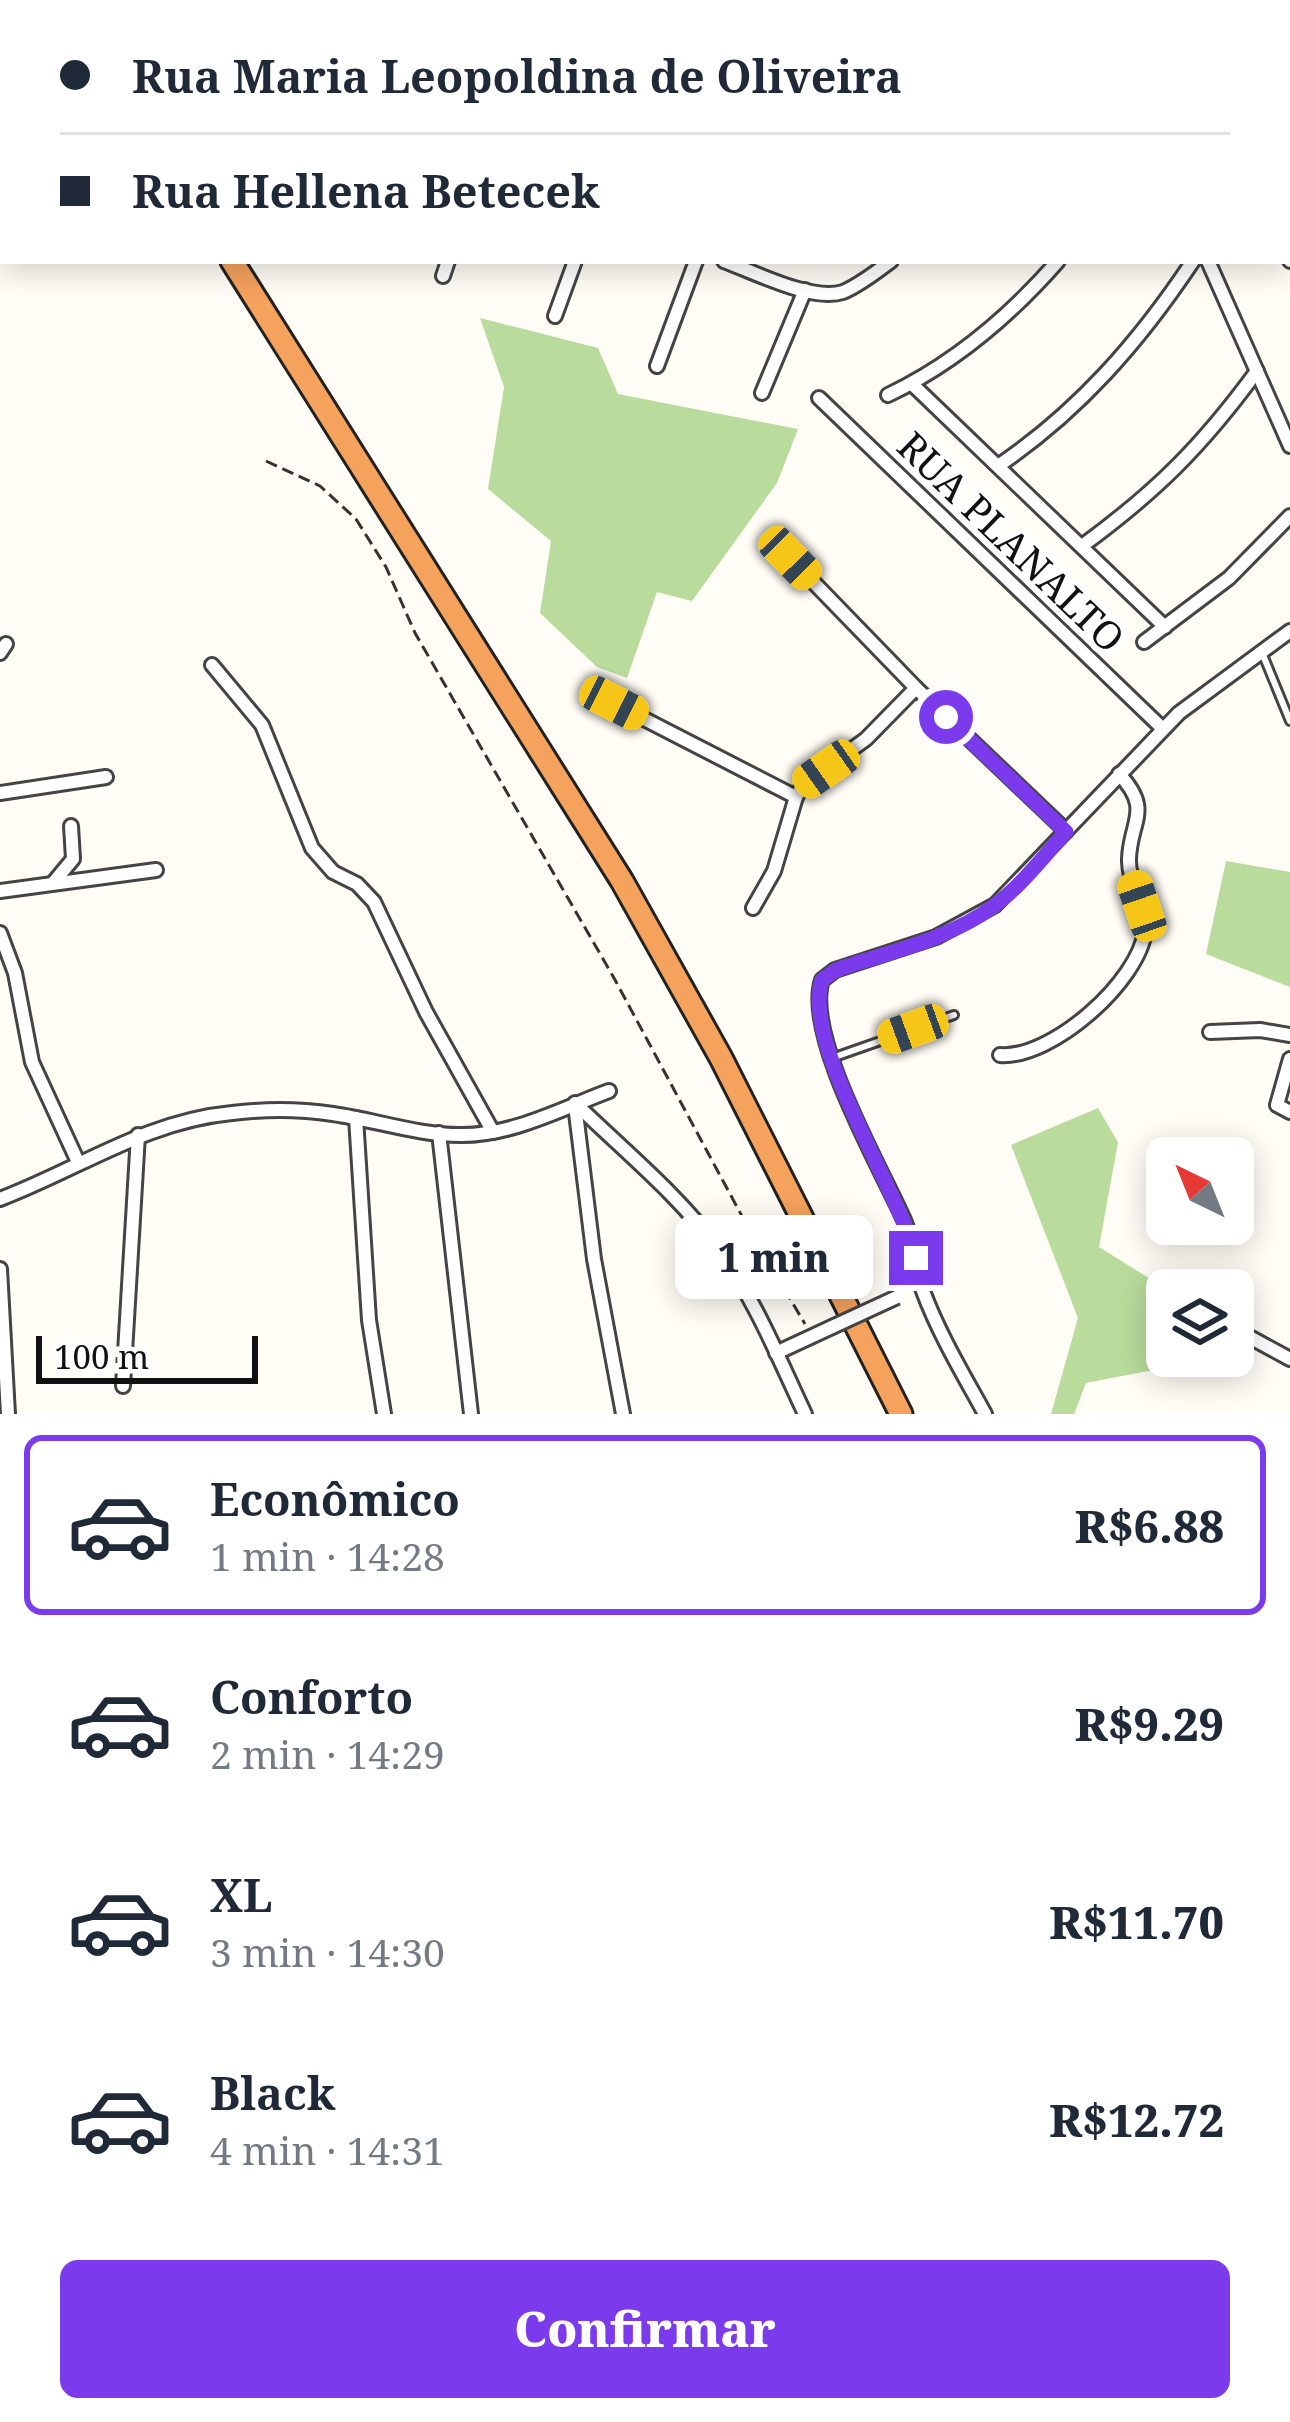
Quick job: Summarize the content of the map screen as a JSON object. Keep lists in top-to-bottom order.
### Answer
{
  "streets": {
    "street": ["RUA PLANALTO"]
  },
  "scale_bar": "100 m",
  "north": "top left",
  "page": {
    "banner": ["Rua Maria Leopoldina de Oliveira", "Rua Hellena Betecek"],
    "bubble": "1 min",
    "scale": "100 m",
    "list": [
      {
        "name": "Econômico",
        "note": "1 min · 14:28",
        "value": "R$6.88"
      },
      {
        "name": "Conforto",
        "note": "2 min · 14:29",
        "value": "R$9.29"
      },
      {
        "name": "XL",
        "note": "3 min · 14:30",
        "value": "R$11.70"
      },
      {
        "name": "Black",
        "note": "4 min · 14:31",
        "value": "R$12.72"
      }
    ],
    "buttons": "Confirmar"
  }
}
